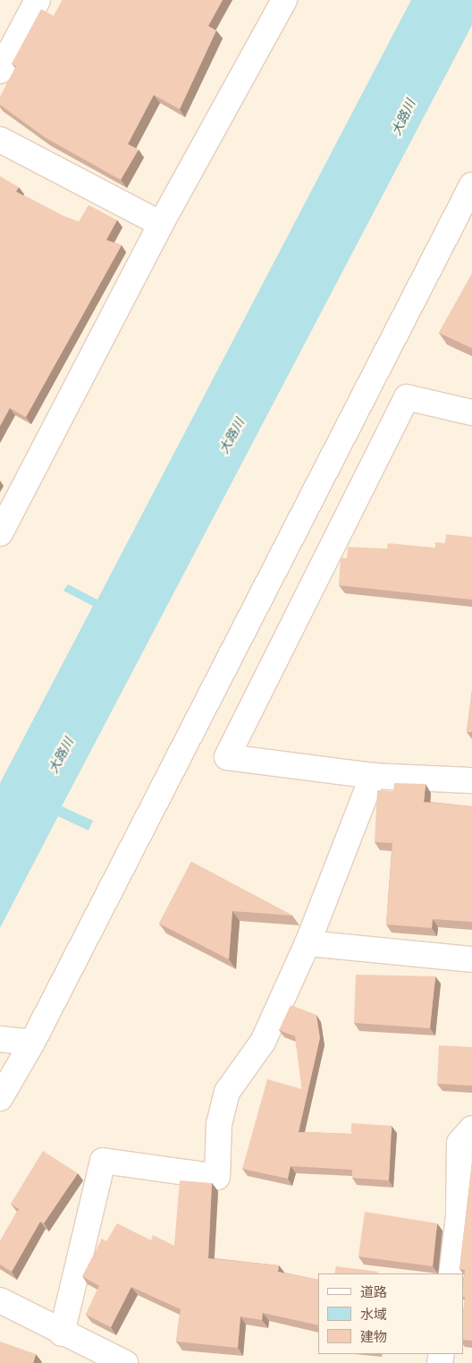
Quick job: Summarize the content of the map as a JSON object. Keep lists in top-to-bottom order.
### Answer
{
  "water": ["大路川"],
  "legend": ["道路", "水域", "建物"]
}
